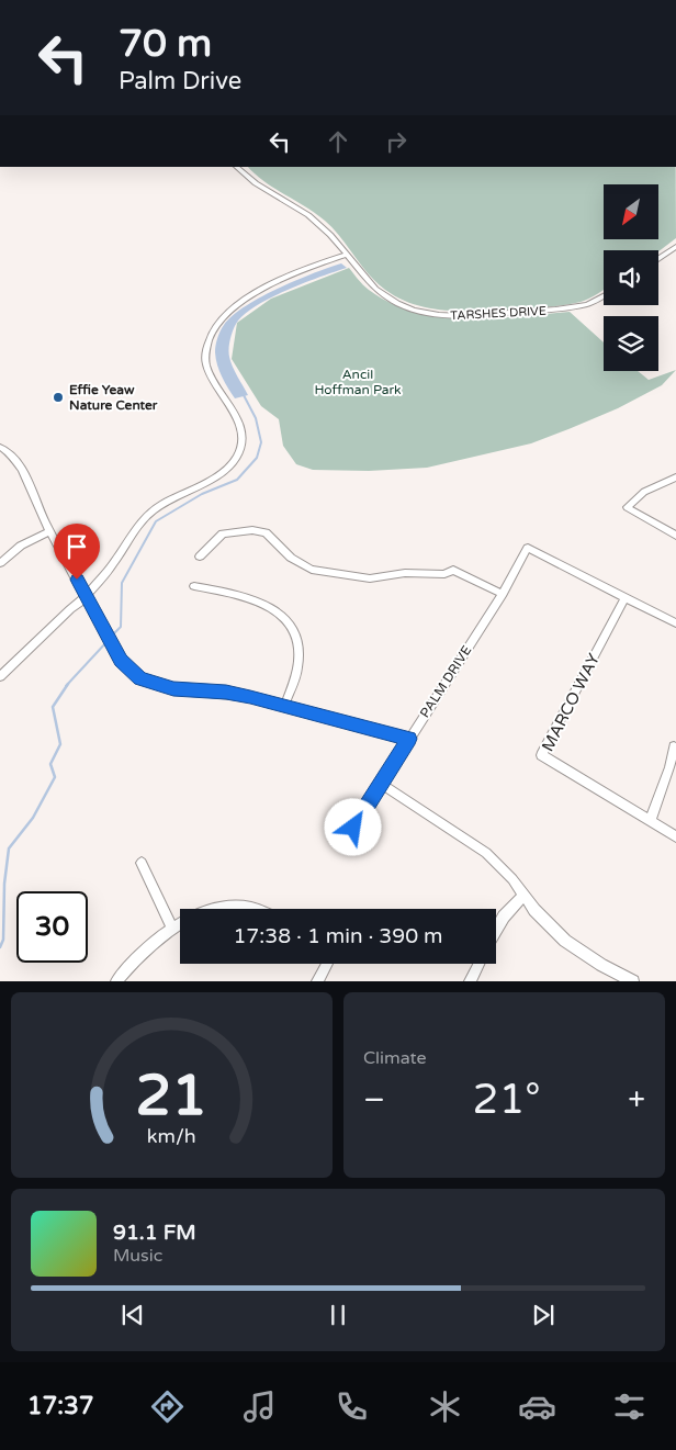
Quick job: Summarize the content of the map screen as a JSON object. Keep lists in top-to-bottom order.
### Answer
{
  "streets": {
    "street": ["TARSHES DRIVE", "PALM DRIVE", "MARCO WAY"]
  },
  "crossings": [
    ["PALM DRIVE", "MARCO WAY"]
  ],
  "parks": ["Ancil Hoffman Park"],
  "places": ["Effie Yeaw Nature Center"],
  "north": "bottom left",
  "page": {
    "turn": ["70 m", "Palm Drive"],
    "limit": "30",
    "trip": "17:38 · 1 min · 390 m",
    "tile": "Climate",
    "heat": ["−", "21°", "+"],
    "song": ["91.1 FM", "Music"],
    "tabs": "17:37",
    "gauge": ["21", "km/h"]
  }
}
